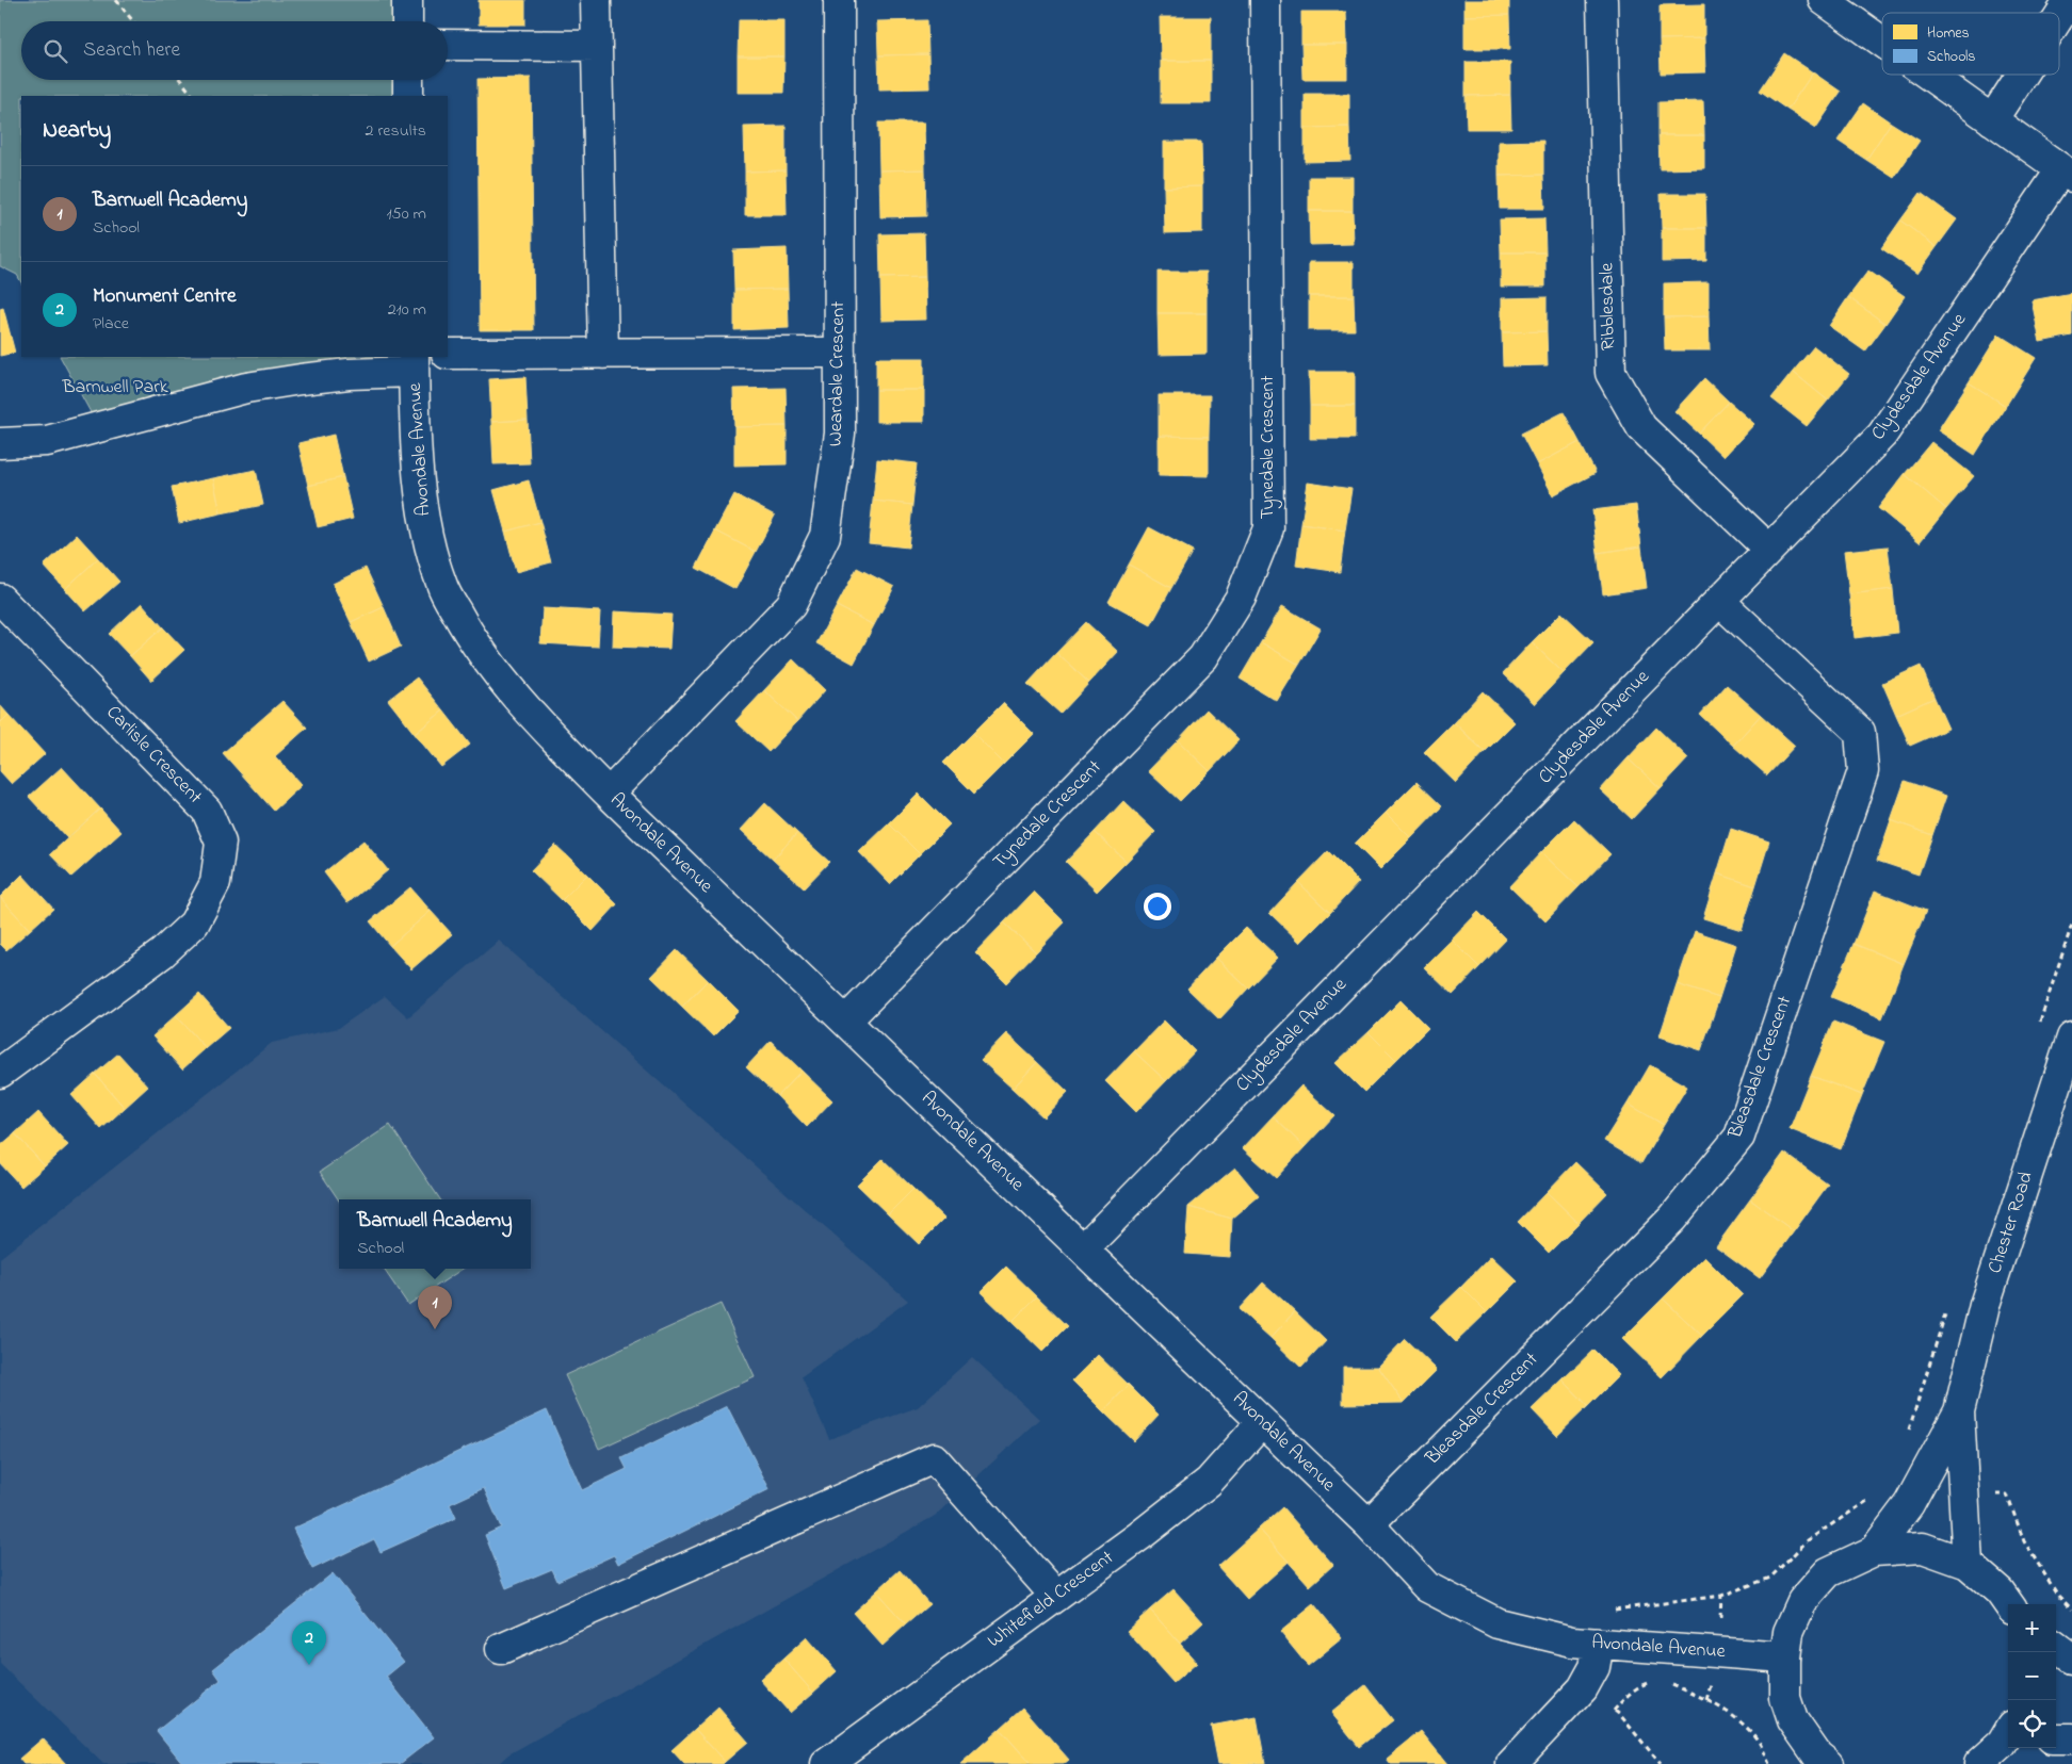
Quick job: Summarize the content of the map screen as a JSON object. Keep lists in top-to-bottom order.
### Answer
{
  "streets": {
    "street": [
      "Ribblesdale",
      "Weardale Crescent",
      "Clydesdale Avenue",
      "Tynedale Crescent",
      "Avondale Avenue",
      "Carlisle Crescent",
      "Bleasdale Crescent",
      "Chester Road",
      "Whitefield Crescent"
    ]
  },
  "crossings": [
    ["Ribblesdale", "Clydesdale Avenue"],
    ["Weardale Crescent", "Avondale Avenue"],
    ["Clydesdale Avenue", "Avondale Avenue"],
    ["Clydesdale Avenue", "Bleasdale Crescent"],
    ["Tynedale Crescent", "Avondale Avenue"],
    ["Avondale Avenue", "Bleasdale Crescent"],
    ["Avondale Avenue", "Whitefield Crescent"]
  ],
  "parks": ["Barnwell Park"],
  "legend": ["Homes", "Schools"],
  "page": {
    "search": "Search here",
    "heading": ["Nearby", "2 results"],
    "list": [
      {
        "mark": "1",
        "name": "Barnwell Academy",
        "note": "School",
        "value": "150 m"
      },
      {
        "mark": "2",
        "name": "Monument Centre",
        "note": "Place",
        "value": "210 m"
      }
    ],
    "popup": ["Barnwell Academy", "School"],
    "pins": ["1", "2"],
    "map_buttons": ["+", "−"]
  }
}
